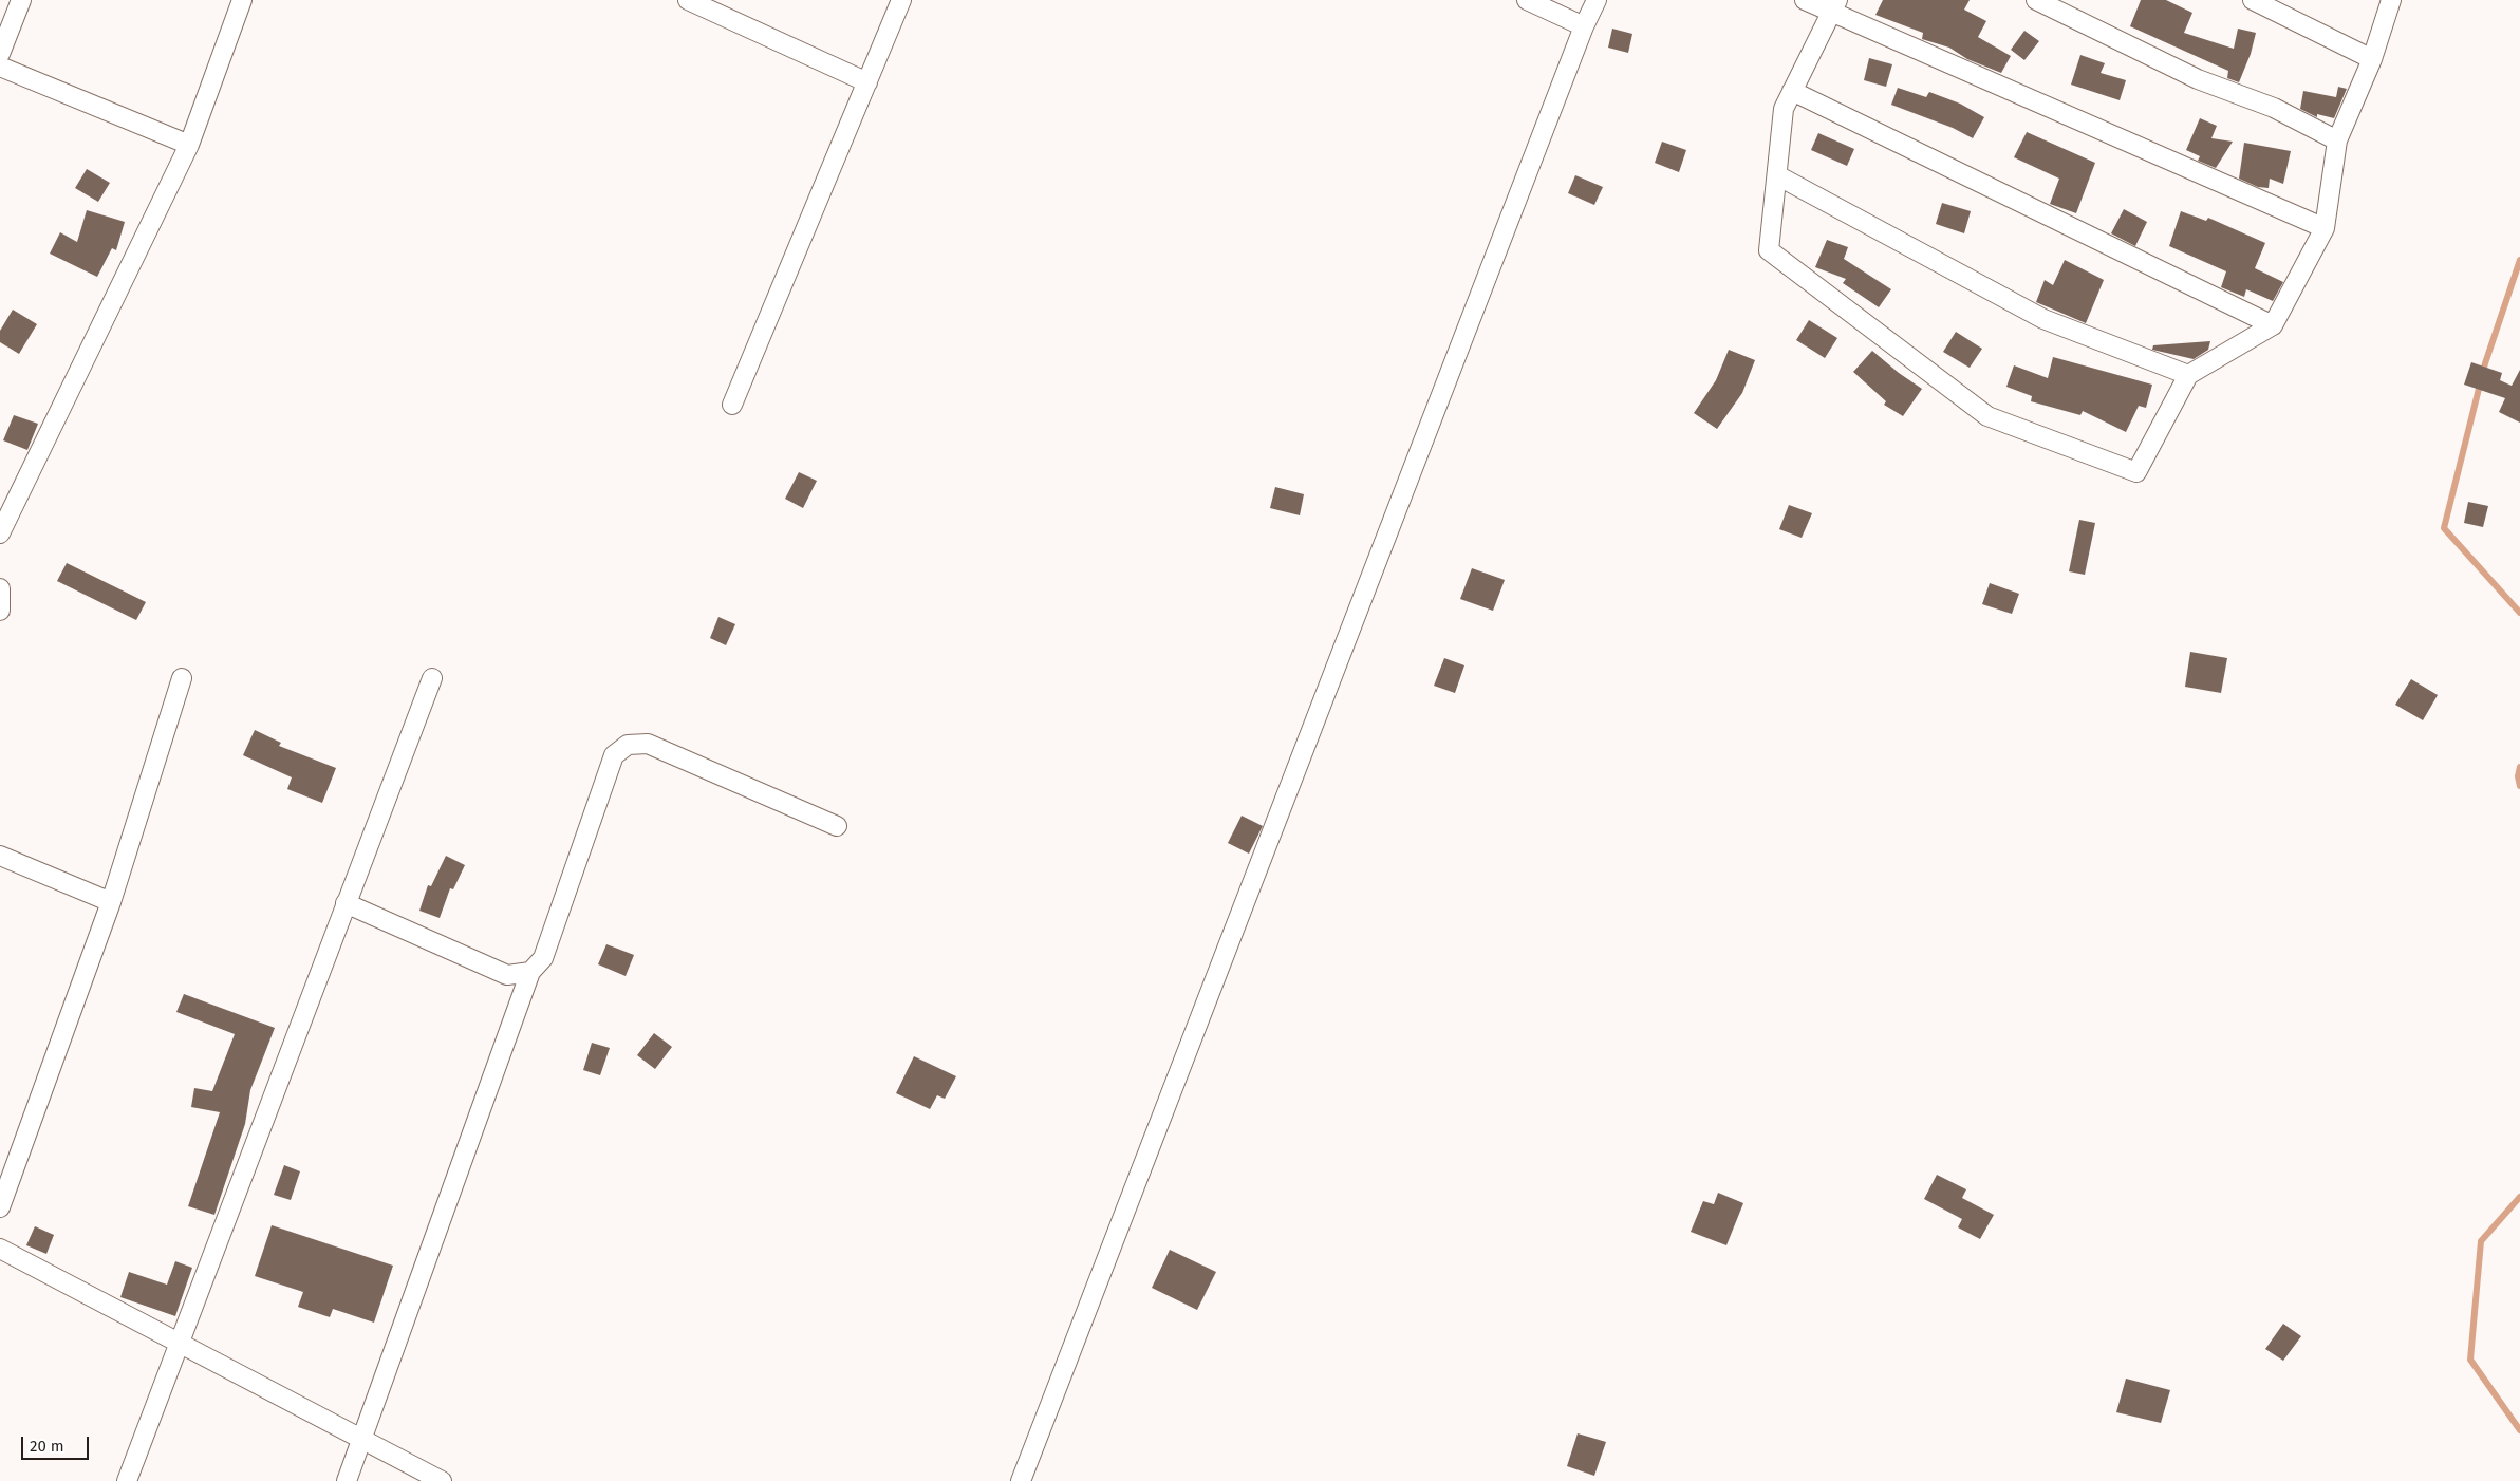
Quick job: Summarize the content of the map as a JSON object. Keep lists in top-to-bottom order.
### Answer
{
  "scale_bar": "20 m"
}
